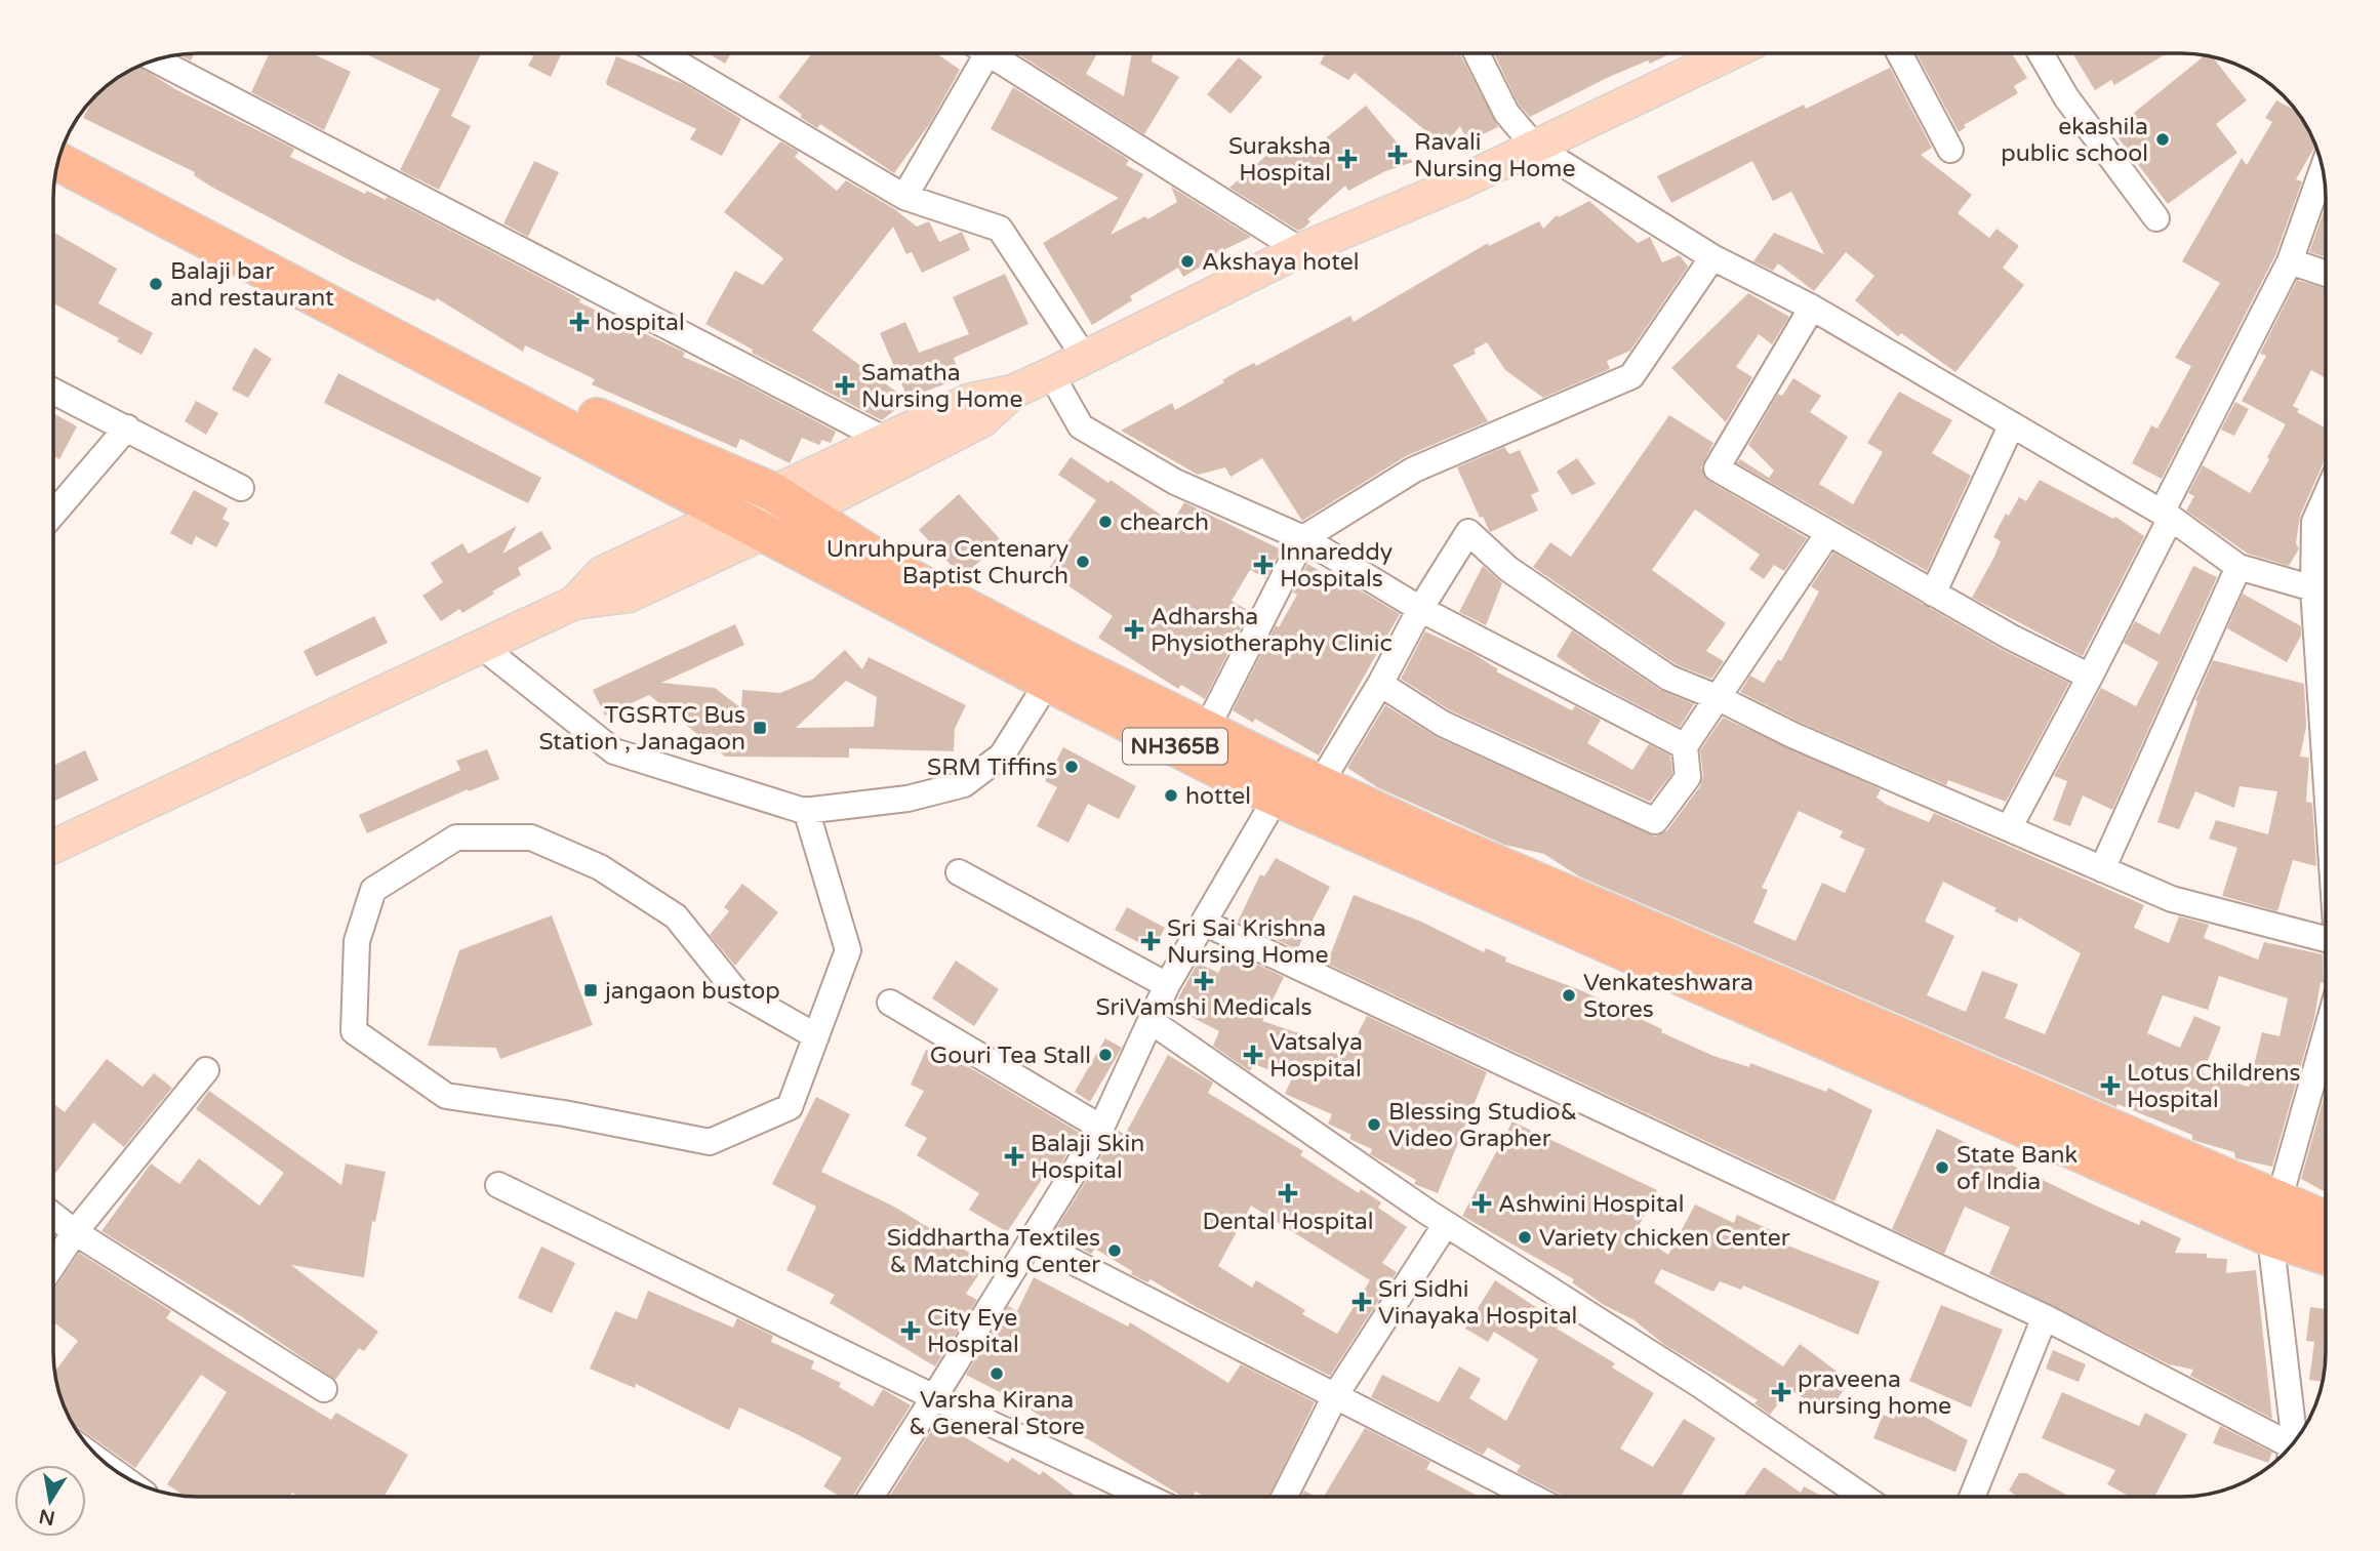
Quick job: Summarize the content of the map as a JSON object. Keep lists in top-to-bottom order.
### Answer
{
  "streets": {
    "highway": ["NH365B"]
  },
  "places": {
    "other": [
      "ekashila public school",
      "Akshaya hotel",
      "Balaji bar and restaurant",
      "chearch",
      "Unruhpura Centenary Baptist Church",
      "SRM Tiffins",
      "hottel",
      "Venkateshwara Stores",
      "Gouri Tea Stall",
      "Blessing Studio& Video Grapher",
      "State Bank of India",
      "Variety chicken Center",
      "Siddhartha Textiles & Matching Center",
      "Varsha Kirana & General Store"
    ],
    "health": [
      "Ravali Nursing Home",
      "Suraksha Hospital",
      "hospital",
      "Samatha Nursing Home",
      "Innareddy Hospitals",
      "Adharsha Physiotheraphy Clinic",
      "Sri Sai Krishna Nursing Home",
      "SriVamshi Medicals",
      "Vatsalya Hospital",
      "Lotus Childrens Hospital",
      "Balaji Skin Hospital",
      "Dental Hospital",
      "Ashwini Hospital",
      "Sri Sidhi Vinayaka Hospital",
      "City Eye Hospital",
      "praveena nursing home"
    ],
    "transit": ["TGSRTC Bus Station , Janagaon", "jangaon bustop"]
  },
  "north": "bottom"
}
